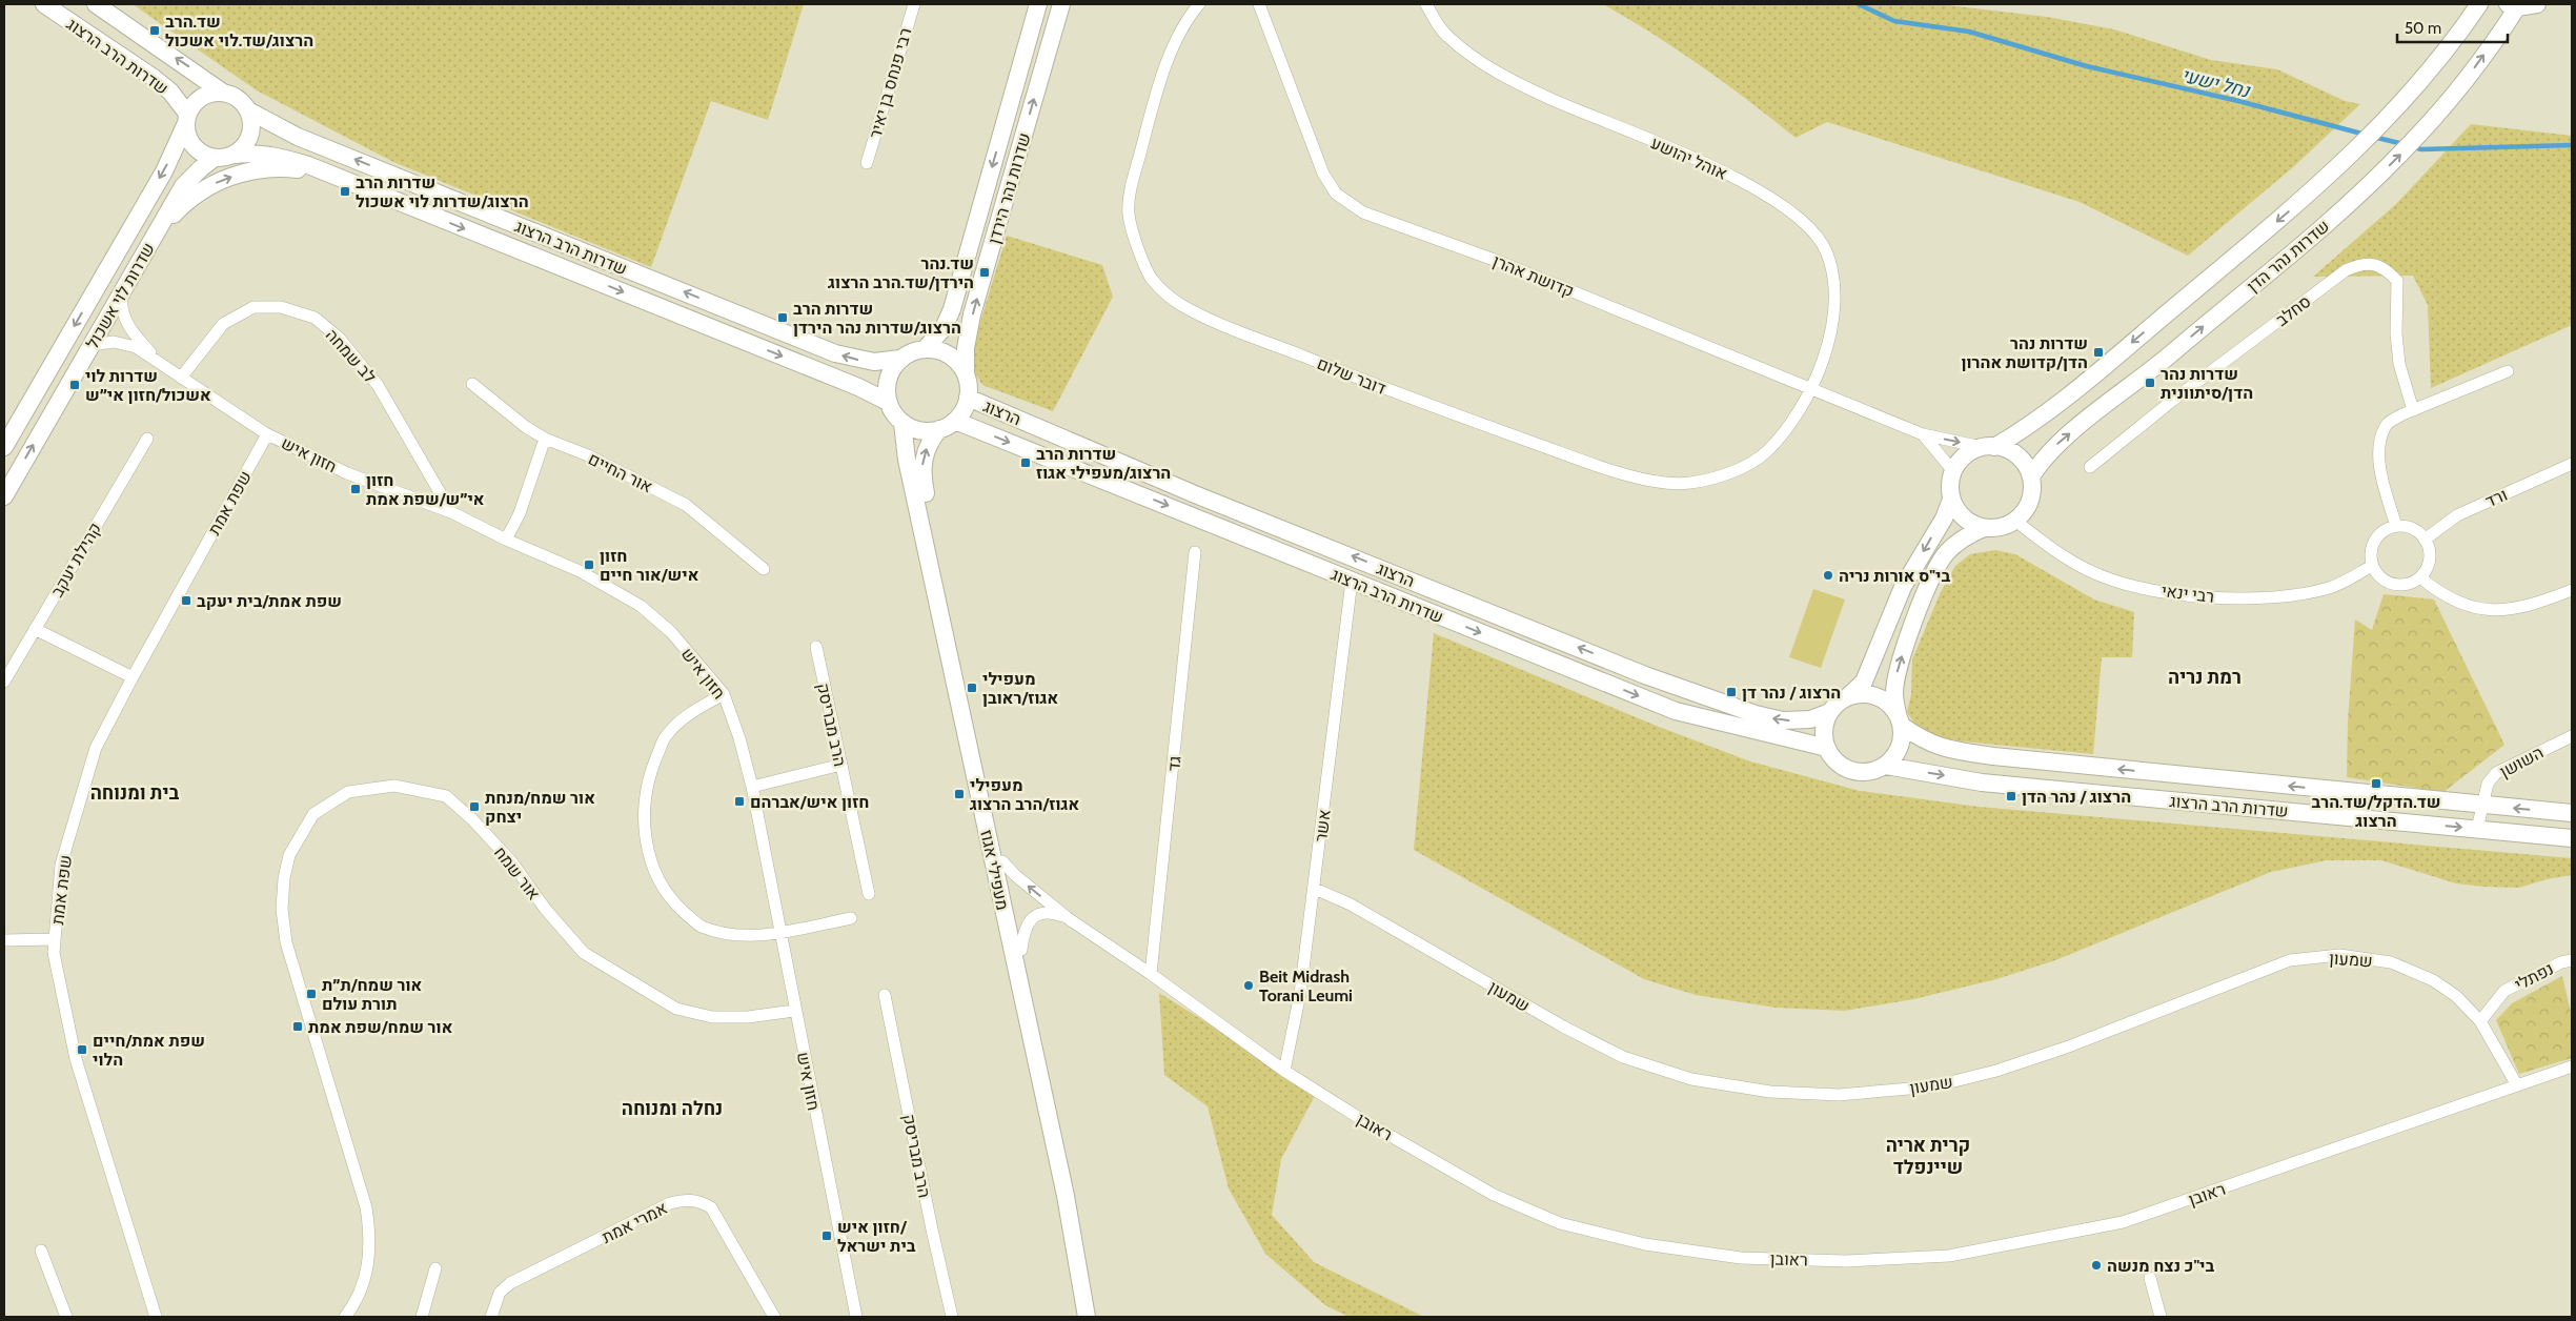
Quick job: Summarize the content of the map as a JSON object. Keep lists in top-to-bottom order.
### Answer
{
  "streets": {
    "main road": [
      "שדרות הרב הרצוג",
      "שדרות נהר הירדן",
      "שדרות נהר הדן",
      "שדרות לוי אשכול",
      "הרצוג",
      "מעפילי אגוז"
    ],
    "street": [
      "רבי פנחס בן יאיר",
      "אוהל יהושע",
      "קדושת אהרן",
      "סחלב",
      "לב שמחה",
      "דובר שלום",
      "חזון איש",
      "אור החיים",
      "ורד",
      "שפת אמת",
      "קהילת יעקב",
      "רבי ינאי",
      "הרב מבריסק",
      "השושן",
      "גד",
      "אשר",
      "אור שמח",
      "שמעון",
      "נפתלי",
      "ראובן",
      "אמרי אמת"
    ]
  },
  "crossings": [
    ["שדרות הרב הרצוג", "שדרות נהר הירדן"],
    ["שדרות הרב הרצוג", "שדרות לוי אשכול"],
    ["שדרות הרב הרצוג", "הרצוג"],
    ["שדרות הרב הרצוג", "השושן"],
    ["שדרות הרב הרצוג", "אשר"],
    ["שדרות הרב הרצוג", "מעפילי אגוז"],
    ["אוהל יהושע", "קדושת אהרן"],
    ["אוהל יהושע", "דובר שלום"],
    ["שדרות נהר הירדן", "הרצוג"],
    ["שדרות נהר הירדן", "מעפילי אגוז"],
    ["שדרות נהר הדן", "קדושת אהרן"],
    ["שדרות נהר הדן", "רבי ינאי"],
    ["קדושת אהרן", "דובר שלום"],
    ["קדושת אהרן", "רבי ינאי"],
    ["שדרות לוי אשכול", "חזון איש"],
    ["לב שמחה", "חזון איש"],
    ["הרצוג", "מעפילי אגוז"],
    ["חזון איש", "שפת אמת"],
    ["חזון איש", "אור שמח"],
    ["ורד", "רבי ינאי"],
    ["גד", "ראובן"],
    ["אשר", "שמעון"],
    ["אשר", "ראובן"],
    ["מעפילי אגוז", "ראובן"],
    ["שמעון", "נפתלי"],
    ["שמעון", "ראובן"]
  ],
  "one_way": ["הרצוג"],
  "districts": [
    "רמת נריה",
    "בית ומנוחה",
    "נחלה ומנוחה",
    "קרית אריה שיינפלד"
  ],
  "water": ["נחל ישעי"],
  "places": {
    "transit": [
      "שד.הרב הרצוג/שד.לוי אשכול",
      "שדרות הרב הרצוג/שדרות לוי אשכול",
      "שד.נהר הירדן/שד.הרב הרצוג",
      "שדרות הרב הרצוג/שדרות נהר הירדן",
      "שדרות נהר הדן/קדושת אהרון",
      "שדרות נהר הדן/סיתוונית",
      "שדרות לוי אשכול/חזון אי״ש",
      "שדרות הרב הרצוג/מעפילי אגוז",
      "חזון אי״ש/שפת אמת",
      "חזון איש/אור חיים",
      "שפת אמת/בית יעקב",
      "מעפילי אגוז/ראובן",
      "הרצוג / נהר דן",
      "שד.הדקל/שד.הרב הרצוג",
      "מעפילי אגוז/הרב הרצוג",
      "הרצוג / נהר הדן",
      "חזון איש/אברהם",
      "אור שמח/מנחת יצחק",
      "אור שמח/ת״ת תורת עולם",
      "אור שמח/שפת אמת",
      "שפת אמת/חיים הלוי",
      "חזון איש/ בית ישראל"
    ],
    "other": ["בי\"ס אורות נריה", "Beit Midrash Torani Leumi", "בי\"כ נצח מנשה"]
  },
  "scale_bar": "50 m"
}
